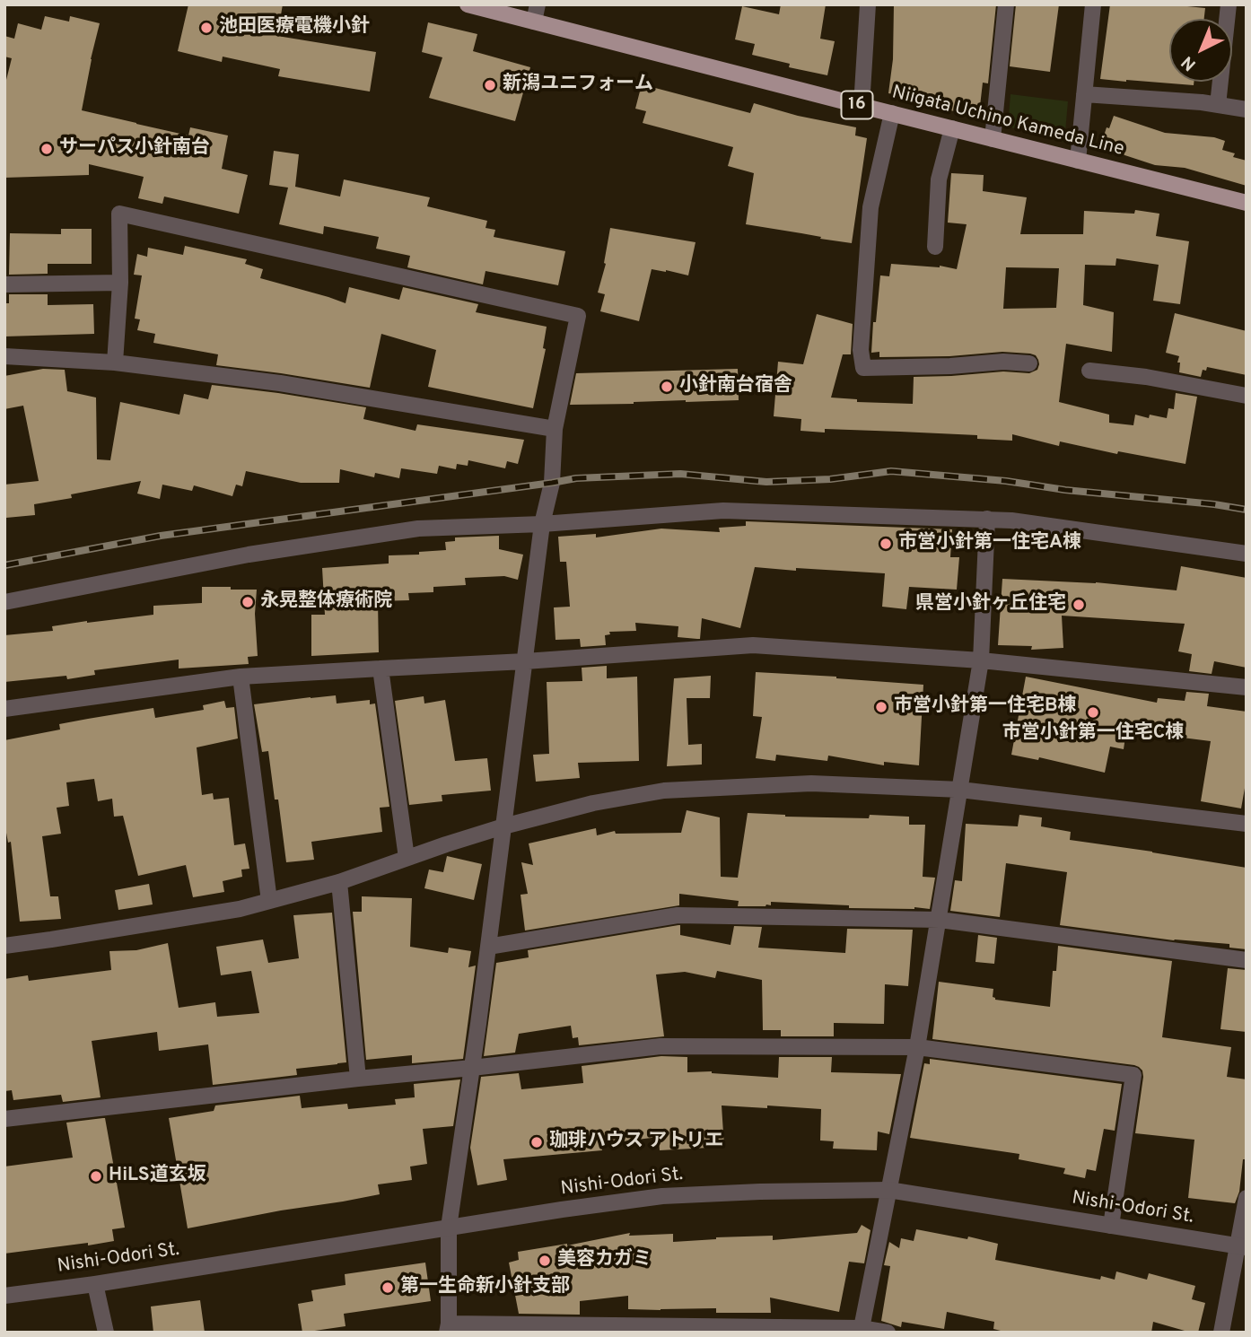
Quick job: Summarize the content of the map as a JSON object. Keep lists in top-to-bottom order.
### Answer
{
  "streets": {
    "main road": ["16", "Niigata Uchino Kameda Line"],
    "street": ["Nishi-Odori St."]
  },
  "places": [
    "池田医療電機小針",
    "新潟ユニフォーム",
    "サーパス小針南台",
    "小針南台宿舎",
    "市営小針第一住宅A棟",
    "永晃整体療術院",
    "県営小針ヶ丘住宅",
    "市営小針第一住宅B棟",
    "市営小針第一住宅C棟",
    "珈琲ハウス アトリエ",
    "HiLS道玄坂",
    "美容カガミ",
    "第一生命新小針支部"
  ],
  "north": "bottom left"
}
